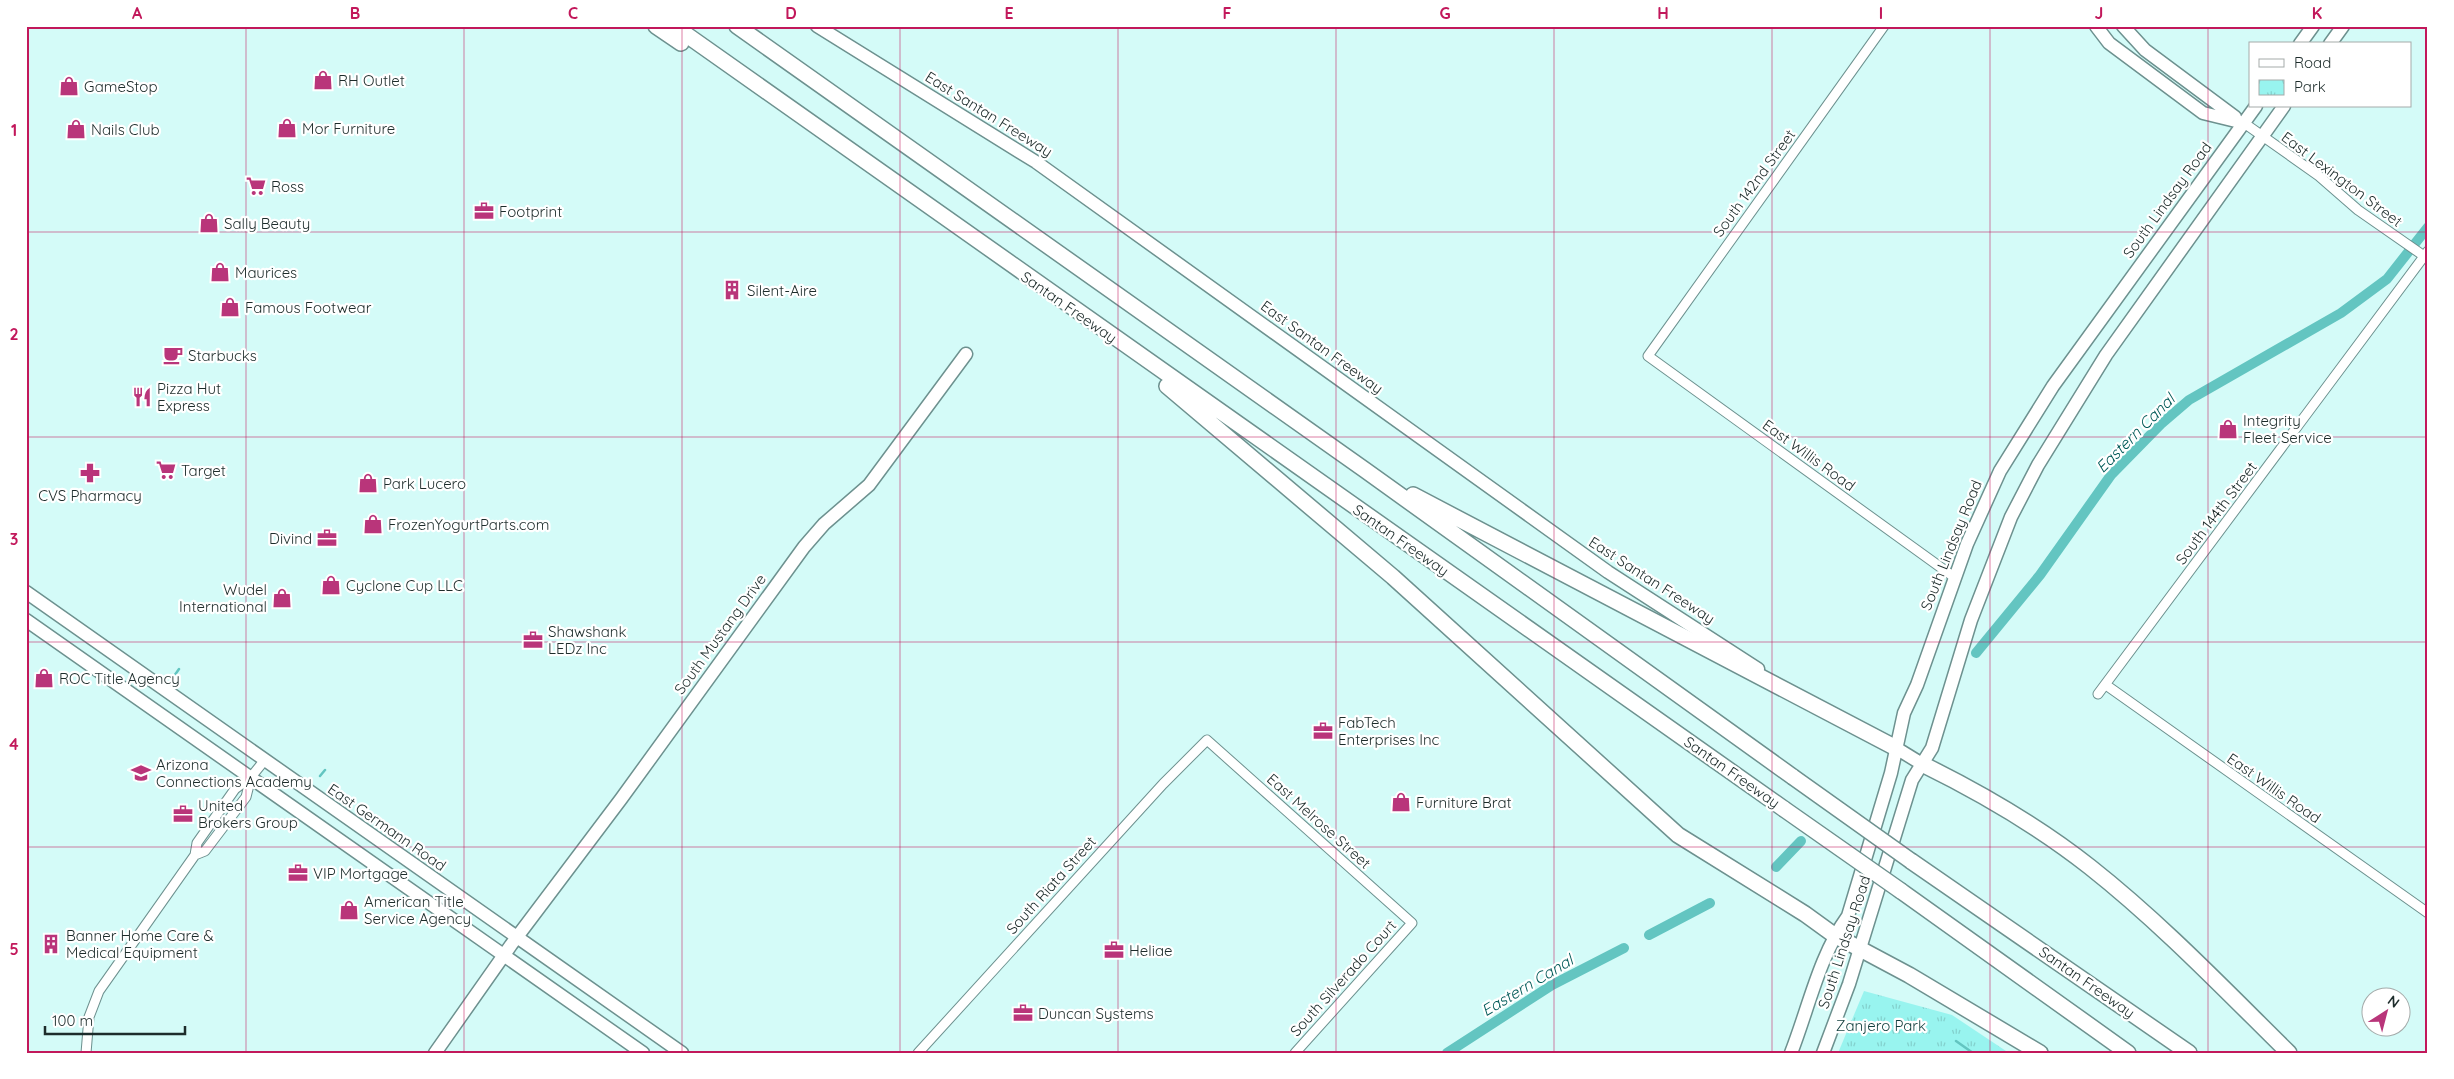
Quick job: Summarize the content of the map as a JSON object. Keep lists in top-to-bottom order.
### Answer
{
  "streets": {
    "highway": ["Santan Freeway"],
    "main road": [
      "East Santan Freeway",
      "South Lindsay Road",
      "South Mustang Drive",
      "East Germann Road"
    ],
    "street": [
      "East Lexington Street",
      "South 142nd Street",
      "East Willis Road",
      "South 144th Street",
      "East Melrose Street",
      "South Riata Street",
      "South Silverado Court"
    ]
  },
  "crossings": [
    ["East Lexington Street", "South Lindsay Road"],
    ["East Lexington Street", "South 144th Street"],
    ["South 142nd Street", "East Willis Road"],
    ["South Lindsay Road", "East Willis Road"],
    ["East Willis Road", "South 144th Street"],
    ["South Mustang Drive", "East Germann Road"],
    ["East Melrose Street", "South Riata Street"],
    ["East Melrose Street", "South Silverado Court"]
  ],
  "water": ["Eastern Canal"],
  "parks": ["Zanjero Park"],
  "places": {
    "shop": [
      "RH Outlet",
      "GameStop",
      "Mor Furniture",
      "Nails Club",
      "Sally Beauty",
      "Maurices",
      "Famous Footwear",
      "Integrity Fleet Service",
      "Park Lucero",
      "FrozenYogurtParts.com",
      "Cyclone Cup LLC",
      "Wudel International",
      "ROC Title Agency",
      "Furniture Brat",
      "American Title Service Agency"
    ],
    "supermarket": ["Ross", "Target"],
    "office": [
      "Footprint",
      "Divind",
      "Shawshank LEDz Inc",
      "FabTech Enterprises Inc",
      "United Brokers Group",
      "VIP Mortgage",
      "Heliae",
      "Duncan Systems"
    ],
    "building": ["Silent-Aire", "Banner Home Care & Medical Equipment"],
    "cafe": ["Starbucks"],
    "restaurant": ["Pizza Hut Express"],
    "pharmacy": ["CVS Pharmacy"],
    "school or university": ["Arizona Connections Academy"]
  },
  "legend": ["Road", "Park"],
  "scale_bar": "100 m",
  "north": "top right",
  "grid": {
    "columns": [
      "A",
      "B",
      "C",
      "D",
      "E",
      "F",
      "G",
      "H",
      "I",
      "J",
      "K"
    ],
    "rows": [
      "1",
      "2",
      "3",
      "4",
      "5"
    ]
  }
}
